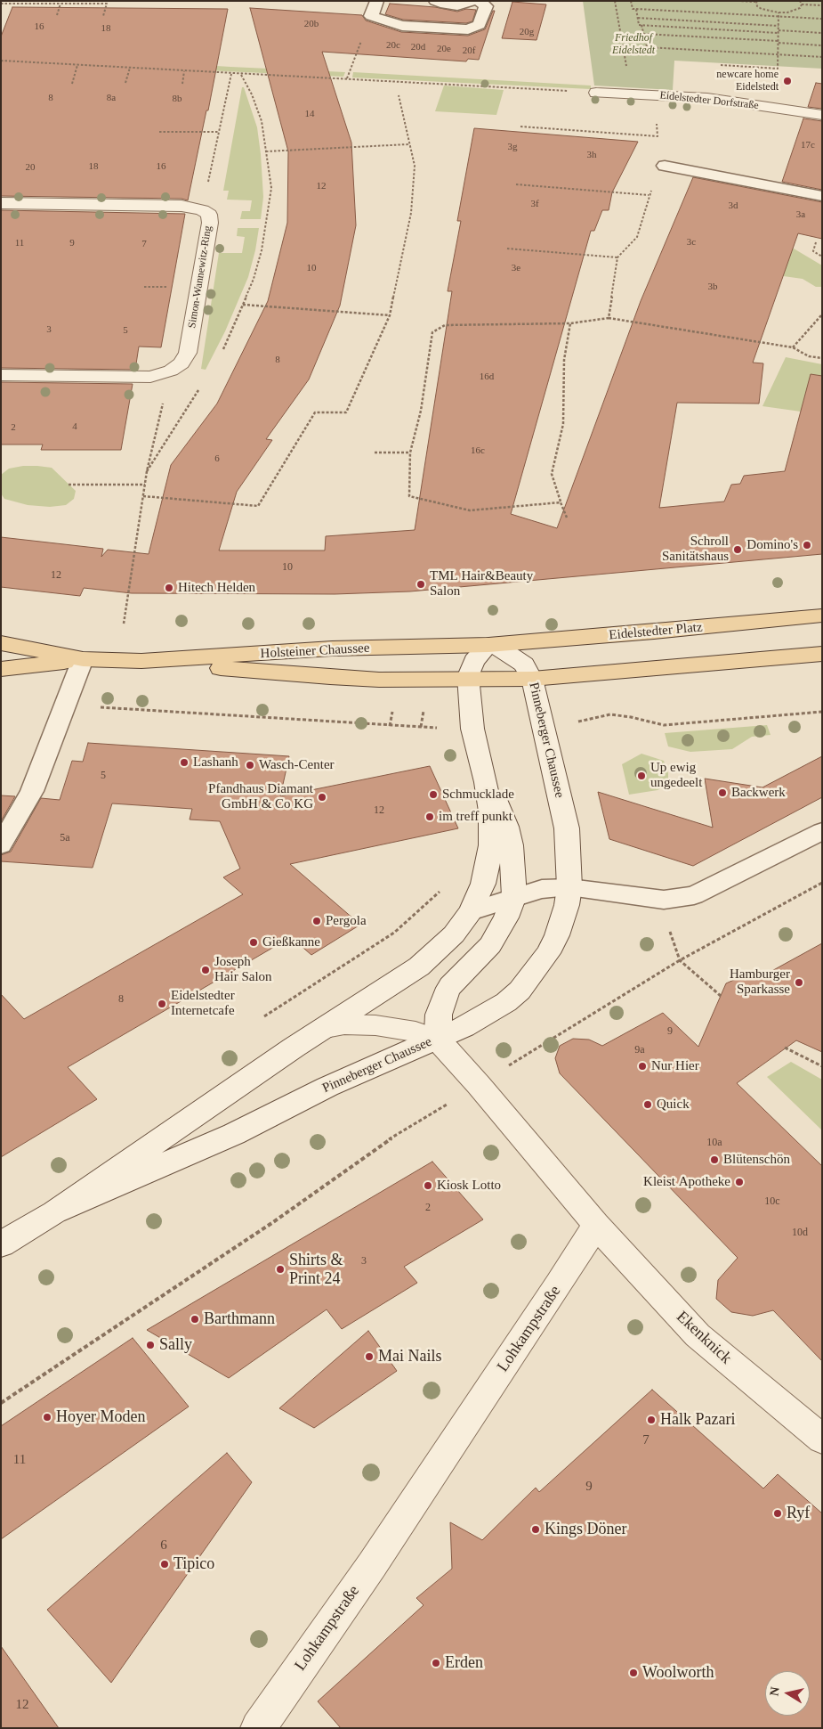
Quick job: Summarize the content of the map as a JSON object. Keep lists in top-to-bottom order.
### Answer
{
  "streets": {
    "main road": ["Eidelstedter Platz", "Holsteiner Chaussee"],
    "street": [
      "Eidelstedter Dorfstraße",
      "Simon-Wannewitz-Ring",
      "Pinneberger Chaussee",
      "Lohkampstraße",
      "Ekenknick"
    ]
  },
  "crossings": [
    ["Eidelstedter Platz", "Holsteiner Chaussee"],
    ["Eidelstedter Platz", "Pinneberger Chaussee"],
    ["Holsteiner Chaussee", "Pinneberger Chaussee"],
    ["Lohkampstraße", "Ekenknick"]
  ],
  "parks": ["Friedhof Eidelstedt"],
  "places": [
    "newcare home Eidelstedt",
    "Domino's",
    "Schroll Sanitätshaus",
    "TML Hair&Beauty Salon",
    "Hitech Helden",
    "Lashanh",
    "Wasch-Center",
    "Up ewig ungedeelt",
    "Backwerk",
    "Schmucklade",
    "Pfandhaus Diamant GmbH & Co KG",
    "im treff punkt",
    "Pergola",
    "Gießkanne",
    "Joseph Hair Salon",
    "Hamburger Sparkasse",
    "Eidelstedter Internetcafe",
    "Nur Hier",
    "Quick",
    "Blütenschön",
    "Kleist Apotheke",
    "Kiosk Lotto",
    "Shirts & Print 24",
    "Barthmann",
    "Sally",
    "Mai Nails",
    "Hoyer Moden",
    "Halk Pazari",
    "Ryf",
    "Kings Döner",
    "Tipico",
    "Erden",
    "Woolworth"
  ],
  "house_numbers": [
    "20b",
    "16",
    "18",
    "20g",
    "20c",
    "20d",
    "20e",
    "20f",
    "8",
    "8a",
    "8b",
    "14",
    "17c",
    "3g",
    "3h",
    "18",
    "16",
    "20",
    "12",
    "3f",
    "3d",
    "3a",
    "3c",
    "11",
    "9",
    "7",
    "10",
    "3e",
    "3b",
    "3",
    "5",
    "8",
    "16d",
    "4",
    "2",
    "16c",
    "6",
    "10",
    "12",
    "5",
    "12",
    "5a",
    "8",
    "9",
    "9a",
    "10a",
    "10c",
    "2",
    "10d",
    "3",
    "7",
    "11",
    "9",
    "6",
    "12"
  ],
  "north": "left"
}
